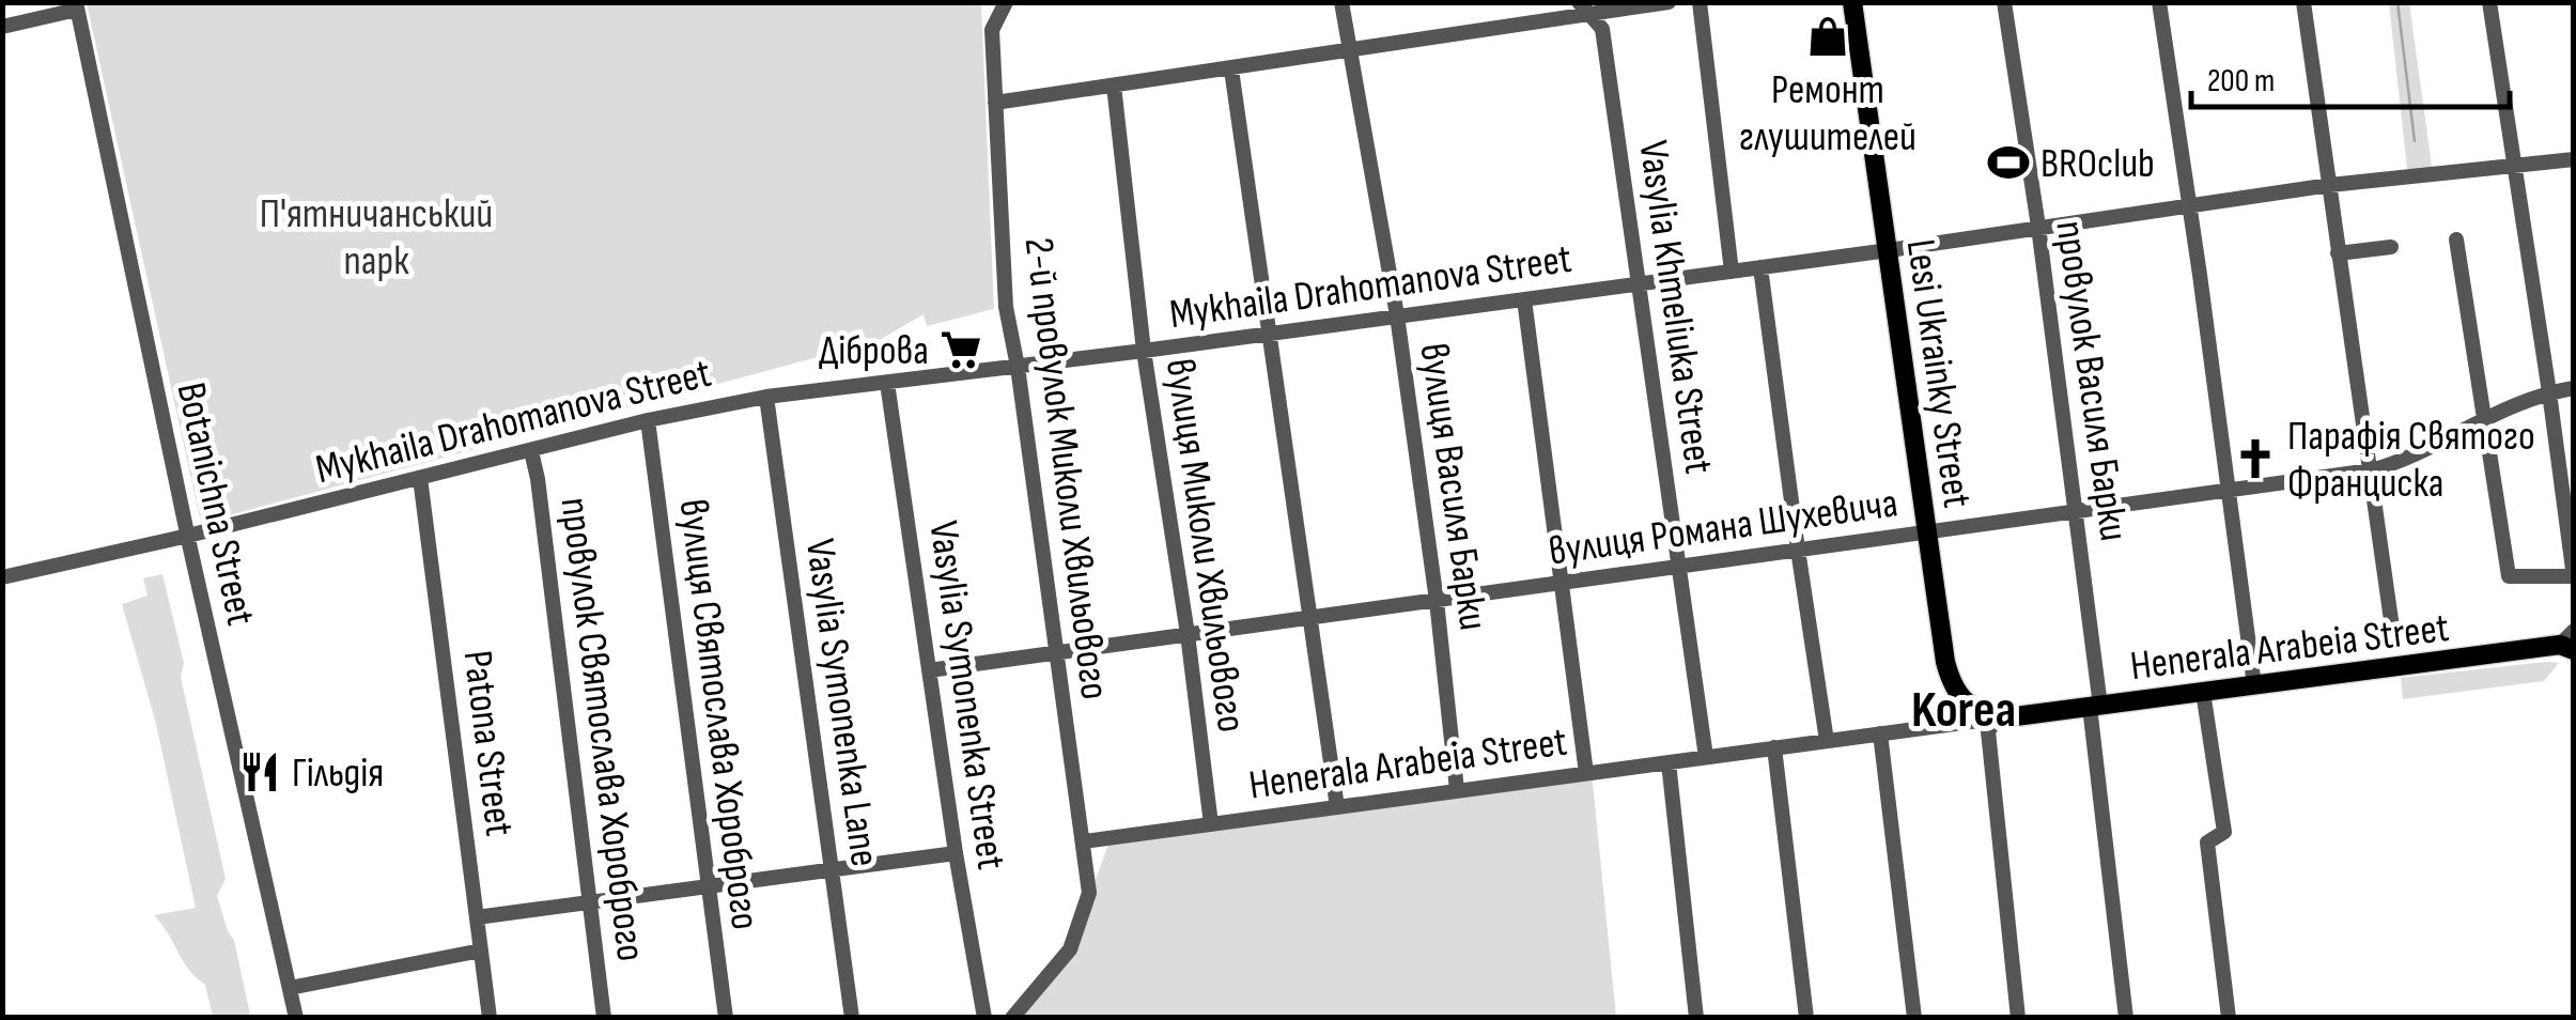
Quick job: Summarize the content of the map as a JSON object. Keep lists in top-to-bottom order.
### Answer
{
  "streets": {
    "main road": ["Lesi Ukrainky Street", "Henerala Arabeia Street"],
    "street": [
      "Mykhaila Drahomanova Street",
      "Vasylia Khmeliuka Street",
      "провулок Василя Барки",
      "2-й провулок Миколи Хвильового",
      "вулиця Василя Барки",
      "Botanichna Street",
      "вулиця Романа Шухевича",
      "вулиця Миколи Хвильового",
      "Vasylia Symonenka Street",
      "Vasylia Symonenka Lane",
      "вулиця Святослава Хороброго",
      "провулок Святослава Хороброго",
      "Patona Street"
    ]
  },
  "crossings": [
    ["Mykhaila Drahomanova Street", "Vasylia Khmeliuka Street"],
    ["Mykhaila Drahomanova Street", "Lesi Ukrainky Street"],
    ["Mykhaila Drahomanova Street", "провулок Василя Барки"],
    ["Mykhaila Drahomanova Street", "2-й провулок Миколи Хвильового"],
    ["Mykhaila Drahomanova Street", "вулиця Василя Барки"],
    ["Mykhaila Drahomanova Street", "Botanichna Street"],
    ["Mykhaila Drahomanova Street", "вулиця Миколи Хвильового"],
    ["Mykhaila Drahomanova Street", "Vasylia Symonenka Street"],
    ["Mykhaila Drahomanova Street", "Vasylia Symonenka Lane"],
    ["Mykhaila Drahomanova Street", "вулиця Святослава Хороброго"],
    ["Mykhaila Drahomanova Street", "провулок Святослава Хороброго"],
    ["Mykhaila Drahomanova Street", "Patona Street"],
    ["Vasylia Khmeliuka Street", "вулиця Романа Шухевича"],
    ["Vasylia Khmeliuka Street", "Henerala Arabeia Street"],
    ["Lesi Ukrainky Street", "вулиця Романа Шухевича"],
    ["Lesi Ukrainky Street", "Henerala Arabeia Street"],
    ["провулок Василя Барки", "вулиця Романа Шухевича"],
    ["провулок Василя Барки", "Henerala Arabeia Street"],
    ["2-й провулок Миколи Хвильового", "вулиця Романа Шухевича"],
    ["2-й провулок Миколи Хвильового", "Henerala Arabeia Street"],
    ["вулиця Василя Барки", "вулиця Романа Шухевича"],
    ["вулиця Василя Барки", "Henerala Arabeia Street"],
    ["вулиця Романа Шухевича", "вулиця Миколи Хвильового"],
    ["вулиця Романа Шухевича", "Vasylia Symonenka Street"],
    ["вулиця Миколи Хвильового", "Henerala Arabeia Street"]
  ],
  "districts": ["Korea"],
  "parks": ["П'ятничанський парк"],
  "places": {
    "shop": ["Ремонт глушителей"],
    "sports": ["BROclub"],
    "supermarket": ["Діброва"],
    "church": ["Парафія Святого Франциска"],
    "restaurant": ["Гільдія"]
  },
  "scale_bar": "200 m"
}
